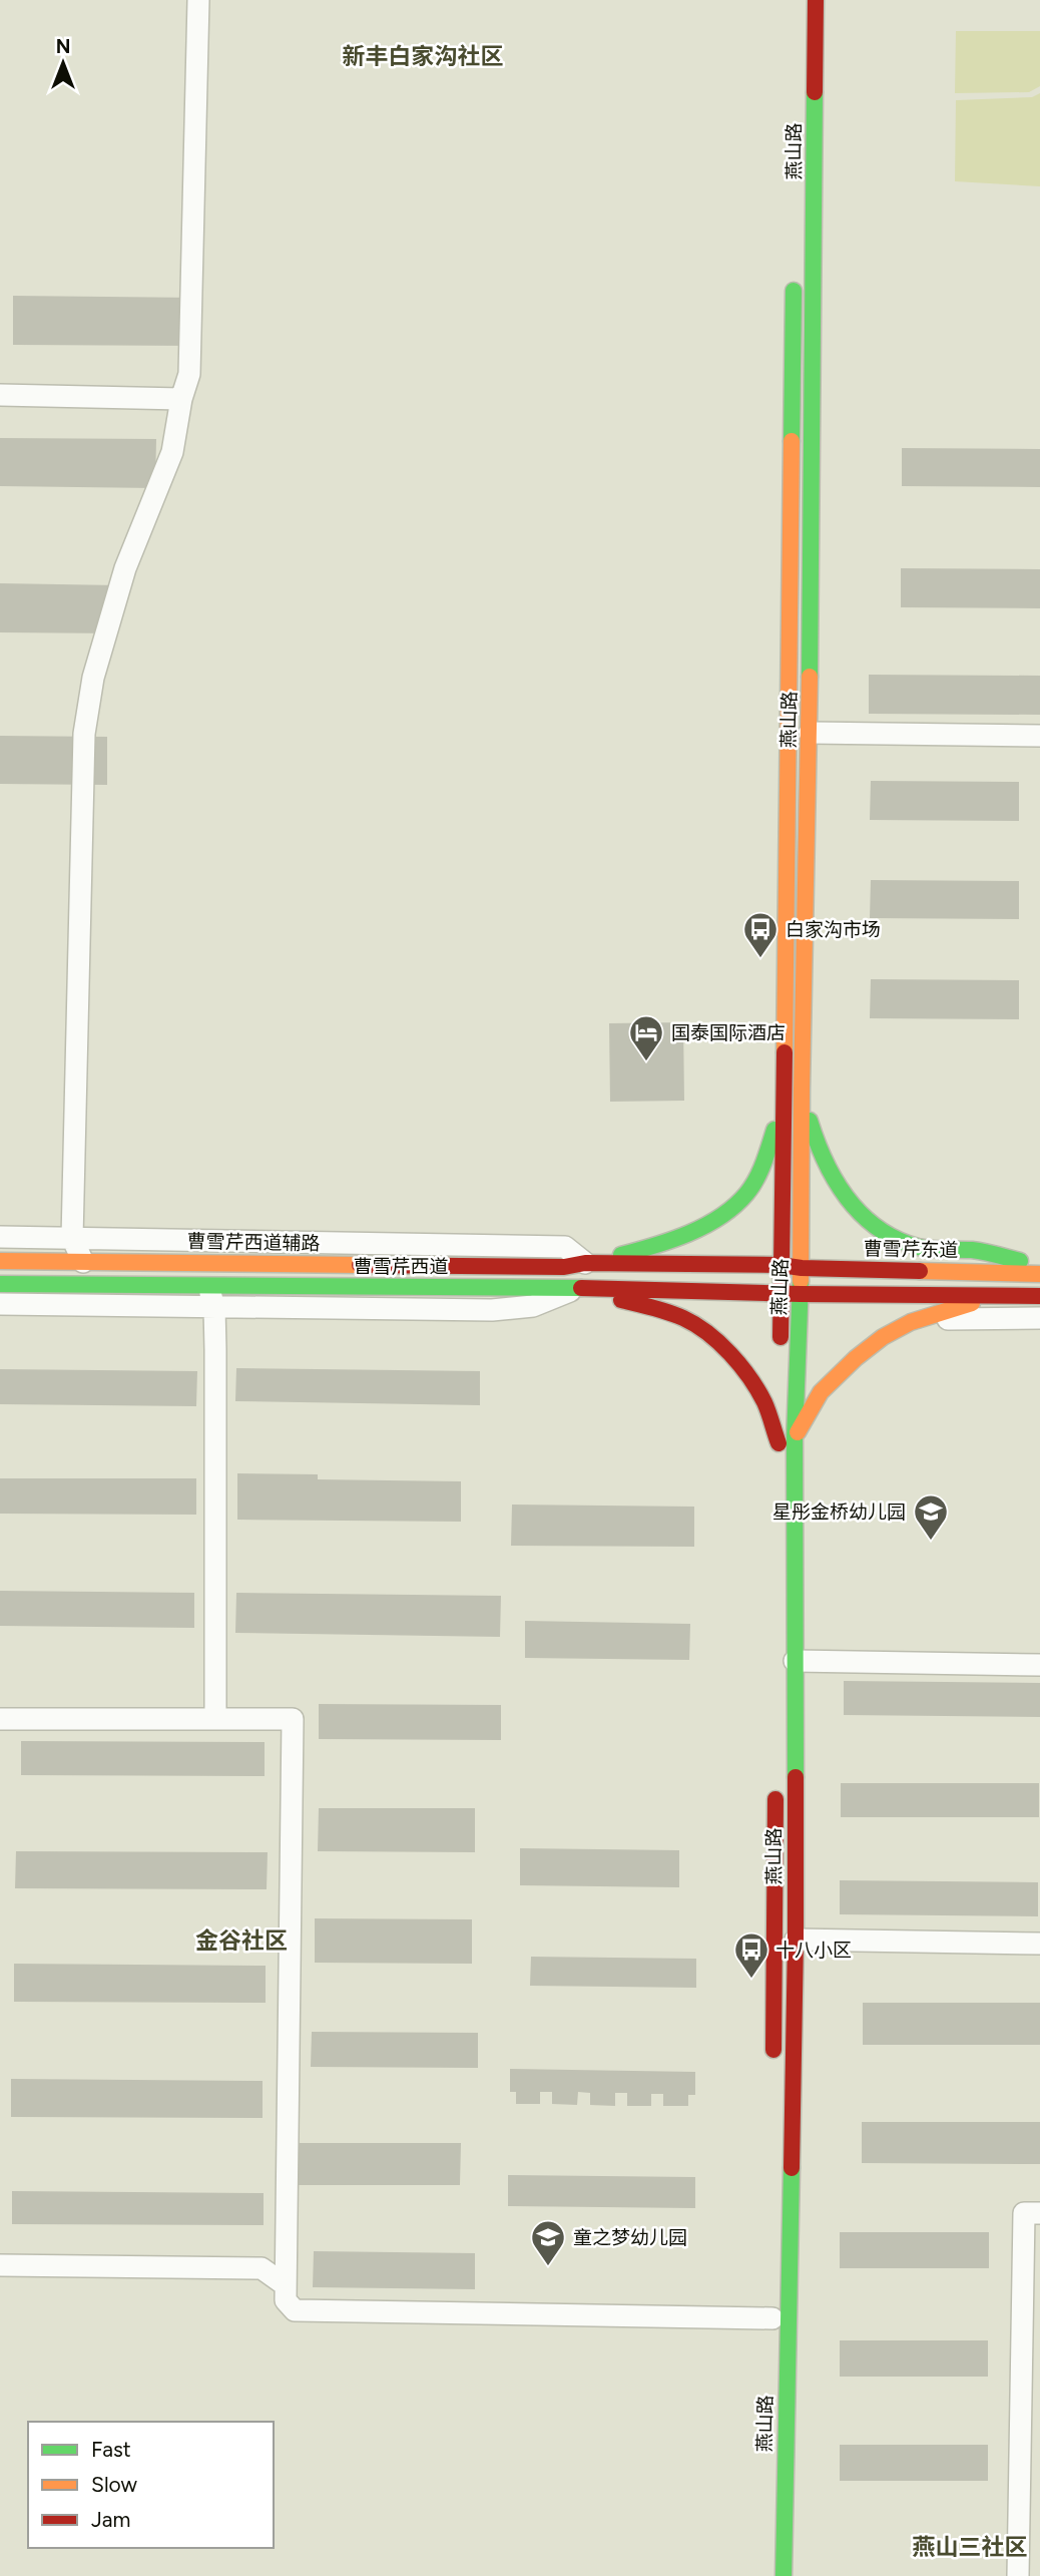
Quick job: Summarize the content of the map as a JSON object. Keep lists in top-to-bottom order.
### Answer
{
  "streets": {
    "main road": ["燕山路", "曹雪芹东道", "曹雪芹西道"],
    "street": ["曹雪芹西道辅路"]
  },
  "crossings": [
    ["燕山路", "曹雪芹东道"],
    ["燕山路", "曹雪芹西道"],
    ["曹雪芹西道辅路", "曹雪芹西道"],
    ["曹雪芹东道", "曹雪芹西道"]
  ],
  "districts": ["新丰白家沟社区", "金谷社区", "燕山三社区"],
  "places": {
    "bus stop": ["白家沟市场", "十八小区"],
    "hotel": ["国泰国际酒店"],
    "school or university": ["星彤金桥幼儿园", "童之梦幼儿园"]
  },
  "legend": ["Fast", "Slow", "Jam"],
  "north": "top"
}
